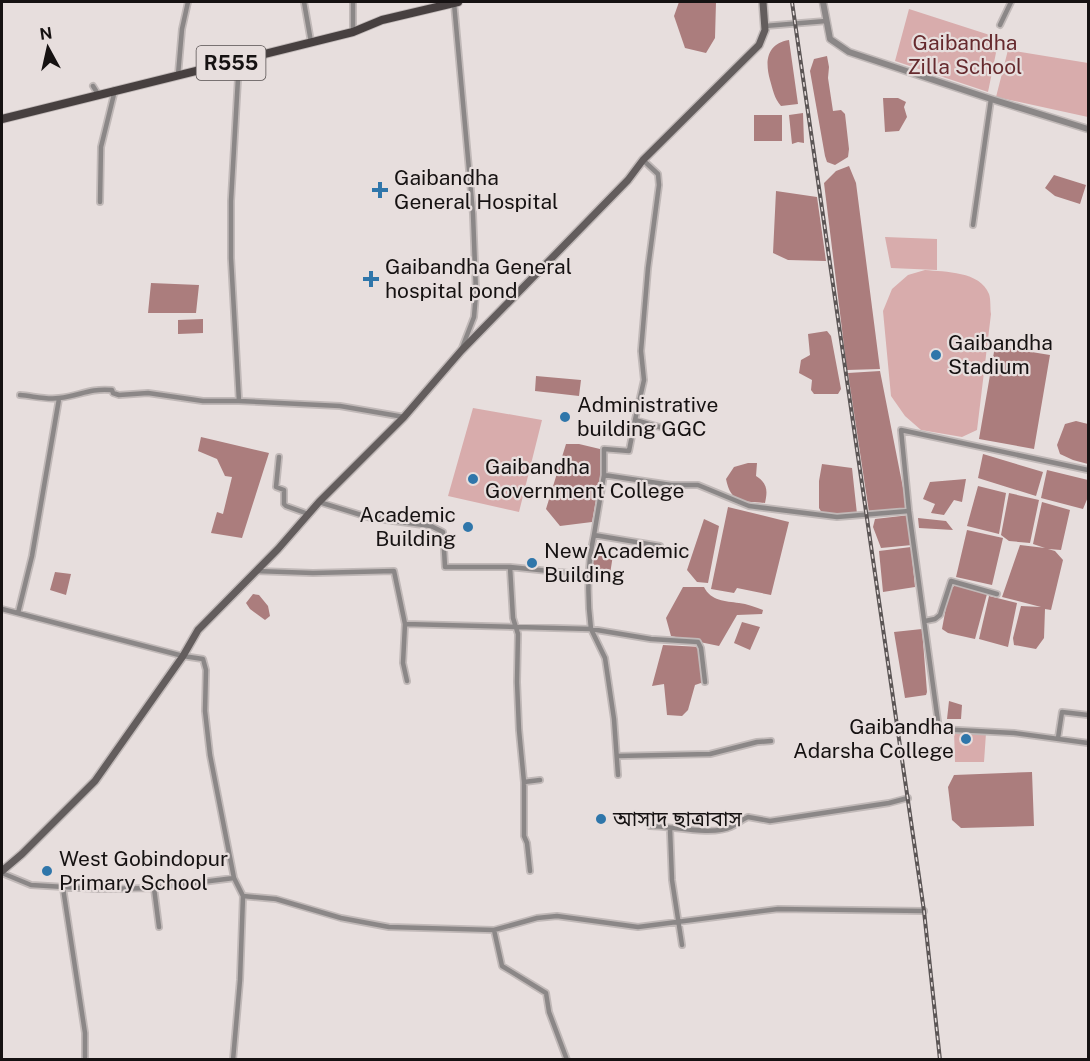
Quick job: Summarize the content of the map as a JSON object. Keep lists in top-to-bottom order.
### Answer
{
  "streets": {
    "main road": ["R555"]
  },
  "parks": ["Gaibandha Zilla School"],
  "places": {
    "health": ["Gaibandha General Hospital", "Gaibandha General hospital pond"],
    "other": [
      "Gaibandha Stadium",
      "Administrative building GGC",
      "Gaibandha Government College",
      "Academic Building",
      "New Academic Building",
      "Gaibandha Adarsha College",
      "আসাদ ছাত্রাবাস",
      "West Gobindopur Primary School"
    ]
  },
  "north": "top"
}
